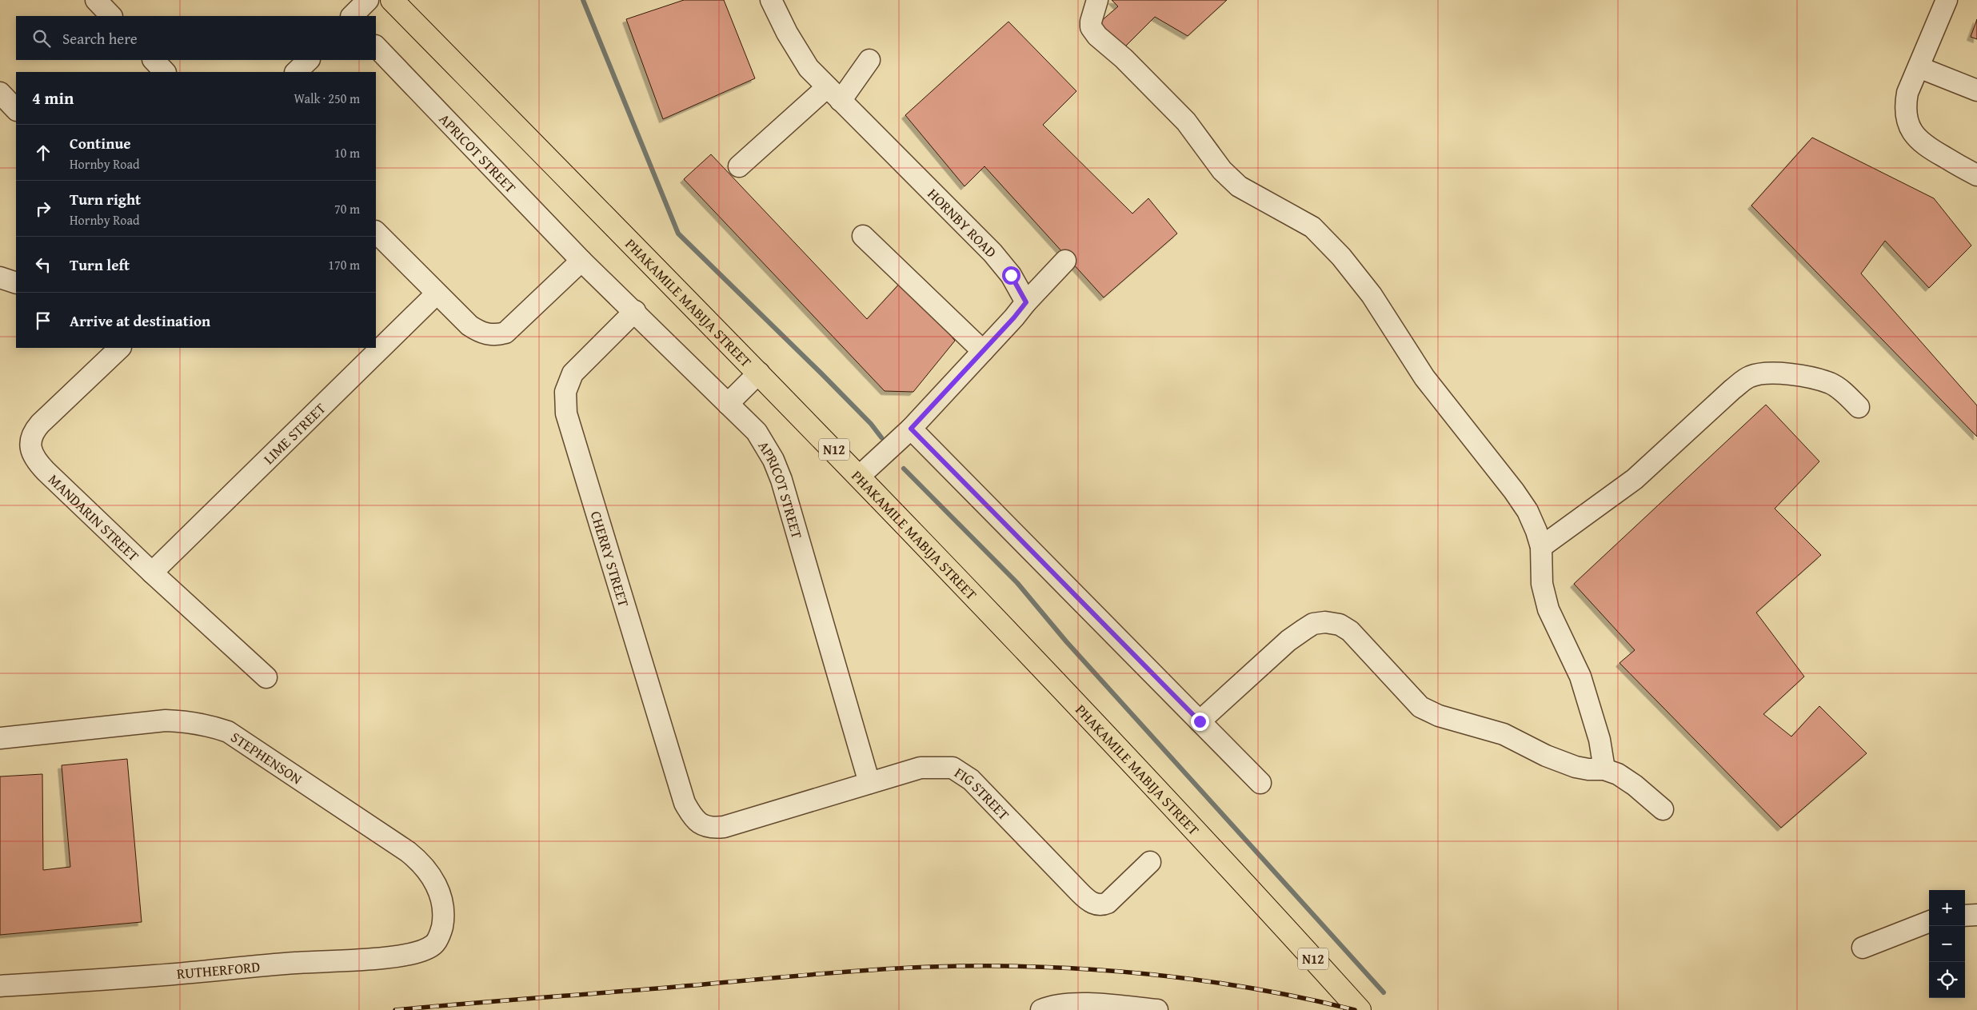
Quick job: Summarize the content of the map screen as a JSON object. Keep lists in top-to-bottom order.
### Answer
{
  "streets": {
    "highway": ["PHAKAMILE MABIJA STREET", "N12"],
    "street": [
      "APRICOT STREET",
      "HORNBY ROAD",
      "LIME STREET",
      "MANDARIN STREET",
      "CHERRY STREET",
      "STEPHENSON",
      "FIG STREET",
      "RUTHERFORD"
    ]
  },
  "crossings": [
    ["APRICOT STREET", "CHERRY STREET"],
    ["APRICOT STREET", "FIG STREET"],
    ["LIME STREET", "MANDARIN STREET"],
    ["CHERRY STREET", "FIG STREET"],
    ["STEPHENSON", "RUTHERFORD"]
  ],
  "page": {
    "search": "Search here",
    "heading": ["4 min", "Walk · 250 m"],
    "list": [
      ["Continue", "Hornby Road", "10 m"],
      ["Turn right", "Hornby Road", "70 m"],
      ["Turn left", "170 m"],
      "Arrive at destination"
    ],
    "map_buttons": ["+", "−"]
  }
}
